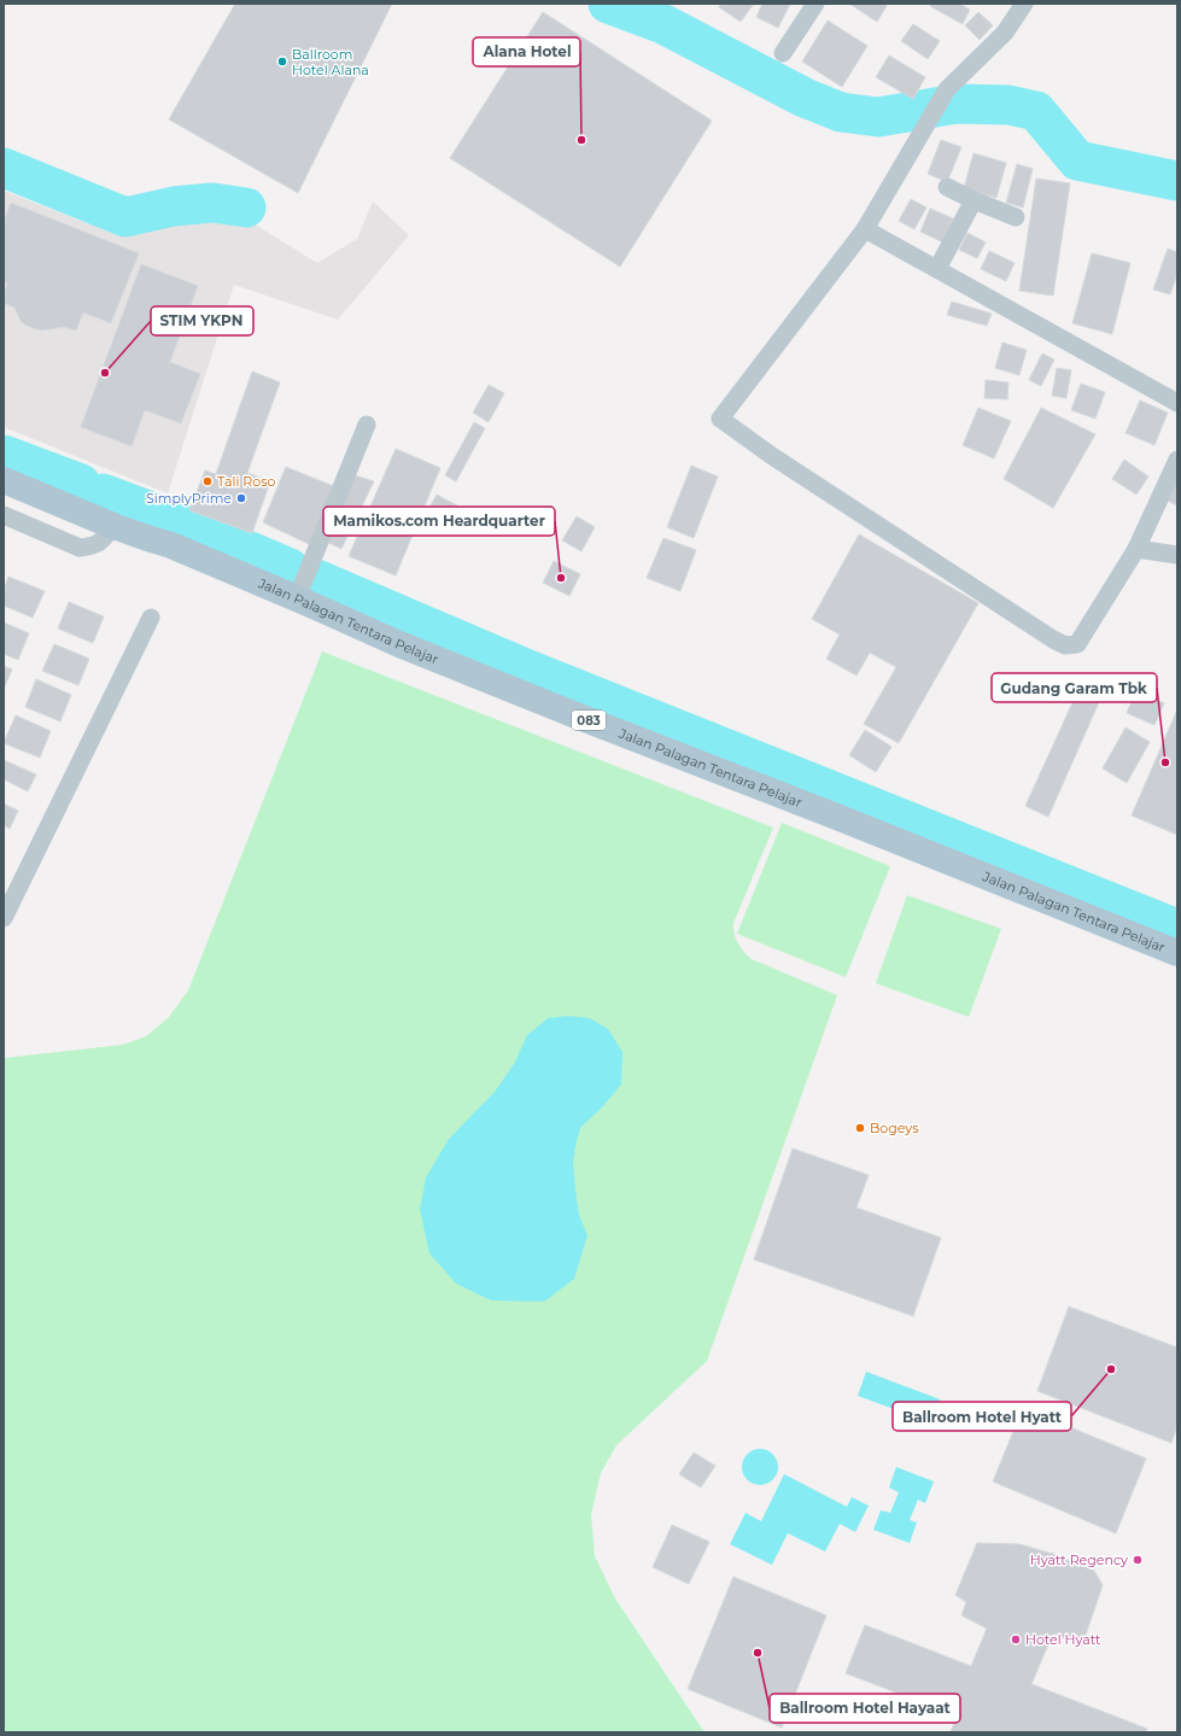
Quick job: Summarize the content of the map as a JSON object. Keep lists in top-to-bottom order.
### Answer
{
  "streets": {
    "main road": ["Jalan Palagan Tentara Pelajar", "083"]
  },
  "places": [
    "Ballroom Hotel Alana",
    "Alana Hotel",
    "STIM YKPN",
    "Tali Roso",
    "SimplyPrime",
    "Mamikos.com Heardquarter",
    "Gudang Garam Tbk",
    "Bogeys",
    "Ballroom Hotel Hyatt",
    "Hyatt Regency",
    "Hotel Hyatt",
    "Ballroom Hotel Hayaat"
  ]
}
